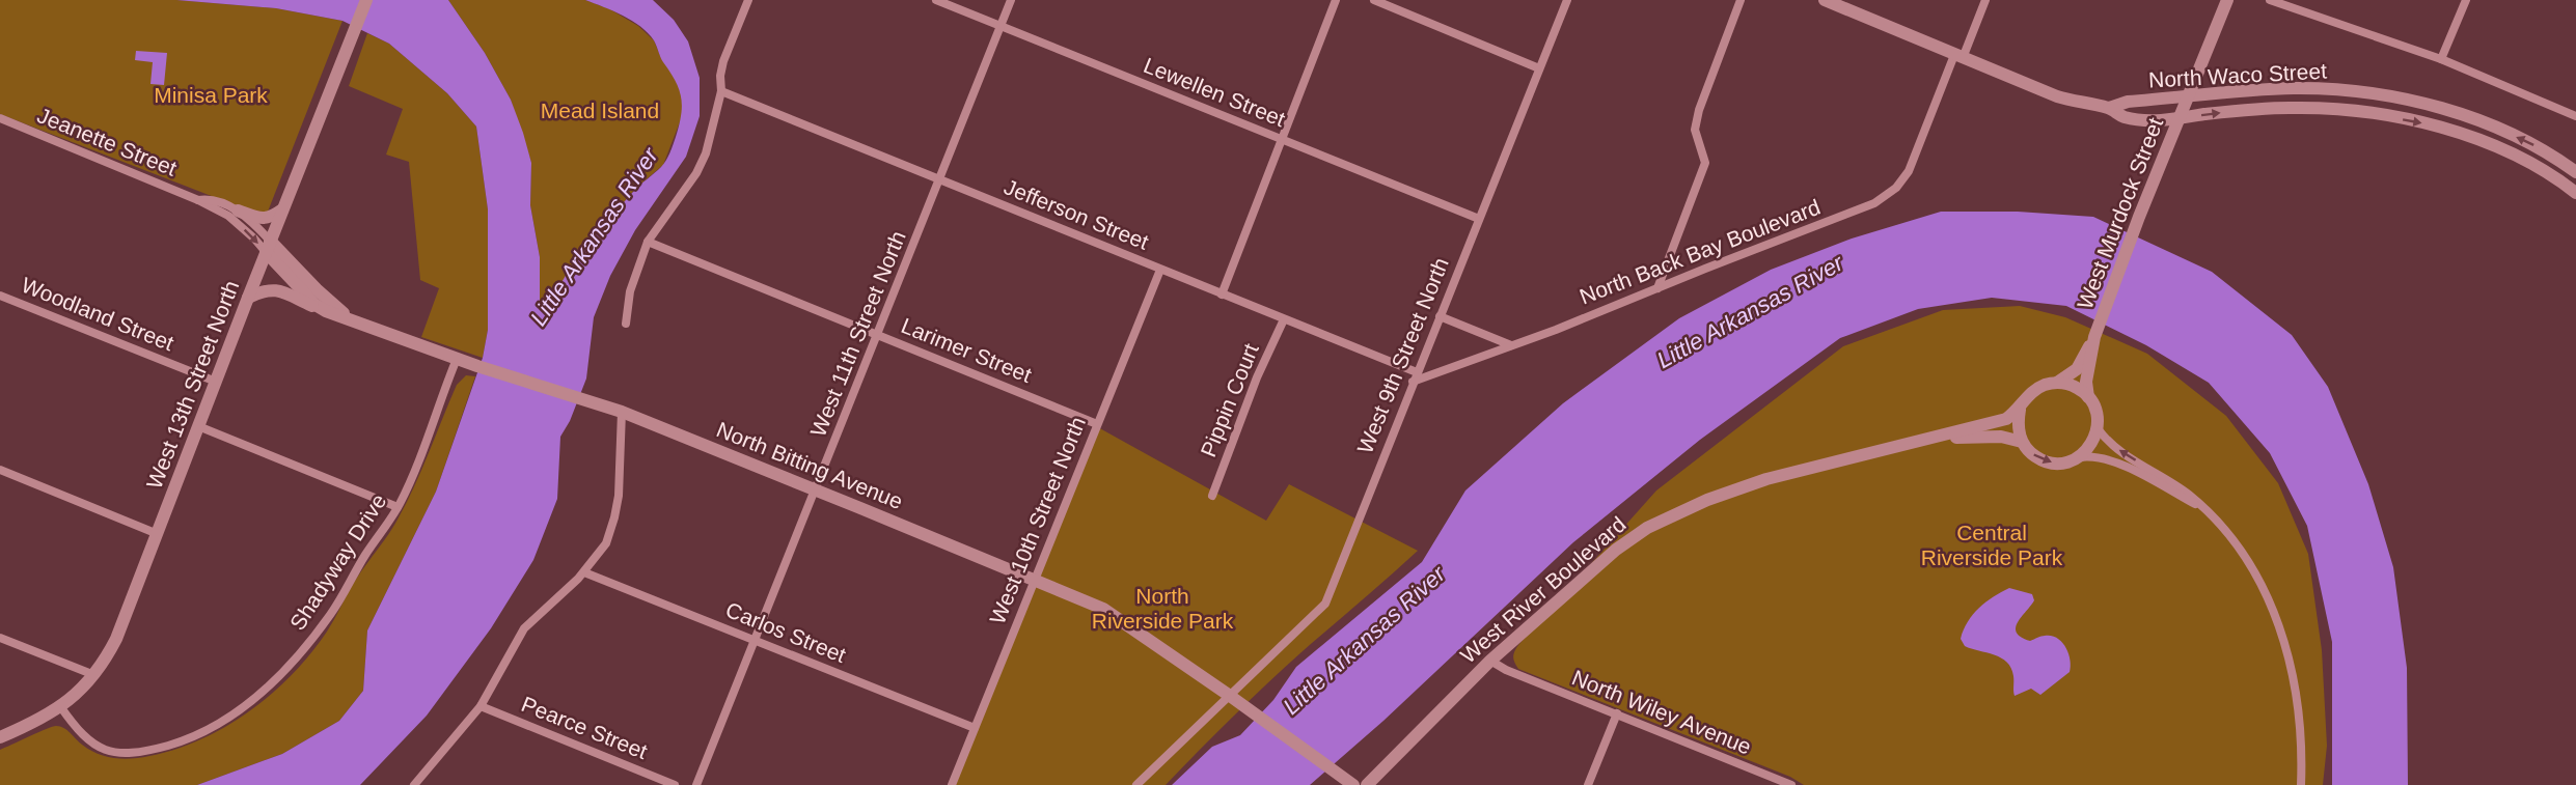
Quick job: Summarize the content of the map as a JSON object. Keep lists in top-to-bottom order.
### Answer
{
  "streets": {
    "street": [
      "North Waco Street",
      "Lewellen Street",
      "Jeanette Street",
      "West Murdock Street",
      "Jefferson Street",
      "North Back Bay Boulevard",
      "Woodland Street",
      "West 11th Street North",
      "Larimer Street",
      "West 9th Street North",
      "West 13th Street North",
      "Pippin Court",
      "North Bitting Avenue",
      "West 10th Street North",
      "Shadyway Drive",
      "West River Boulevard",
      "Carlos Street",
      "North Wiley Avenue",
      "Pearce Street"
    ]
  },
  "crossings": [
    ["North Waco Street", "West Murdock Street"],
    ["North Waco Street", "North Back Bay Boulevard"],
    ["Lewellen Street", "West 11th Street North"],
    ["Lewellen Street", "West 9th Street North"],
    ["Jeanette Street", "West 13th Street North"],
    ["Jeanette Street", "North Bitting Avenue"],
    ["West Murdock Street", "West River Boulevard"],
    ["Jefferson Street", "West 11th Street North"],
    ["Jefferson Street", "West 9th Street North"],
    ["Jefferson Street", "Pippin Court"],
    ["Jefferson Street", "West 10th Street North"],
    ["North Back Bay Boulevard", "West 9th Street North"],
    ["Woodland Street", "West 13th Street North"],
    ["West 11th Street North", "Larimer Street"],
    ["West 11th Street North", "North Bitting Avenue"],
    ["West 11th Street North", "Carlos Street"],
    ["Larimer Street", "West 10th Street North"],
    ["West 9th Street North", "North Bitting Avenue"],
    ["West 13th Street North", "North Bitting Avenue"],
    ["West 13th Street North", "Shadyway Drive"],
    ["North Bitting Avenue", "West 10th Street North"],
    ["North Bitting Avenue", "Shadyway Drive"],
    ["West 10th Street North", "Carlos Street"],
    ["West River Boulevard", "North Wiley Avenue"]
  ],
  "water": ["Little Arkansas River"],
  "parks": [
    "Minisa Park",
    "Mead Island",
    "Central Riverside Park",
    "North Riverside Park"
  ]
}
